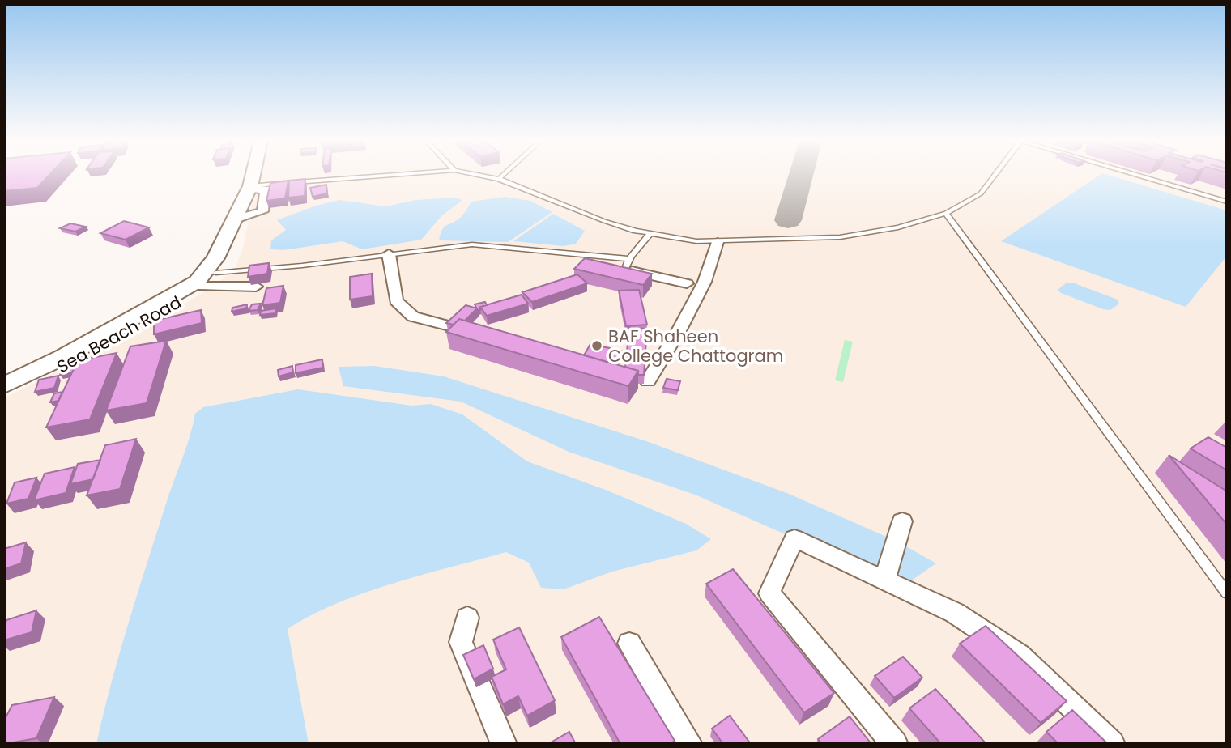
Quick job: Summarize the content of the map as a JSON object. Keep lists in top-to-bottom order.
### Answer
{
  "streets": {
    "main road": ["Sea Beach Road"]
  },
  "places": ["BAF Shaheen College Chattogram"]
}
